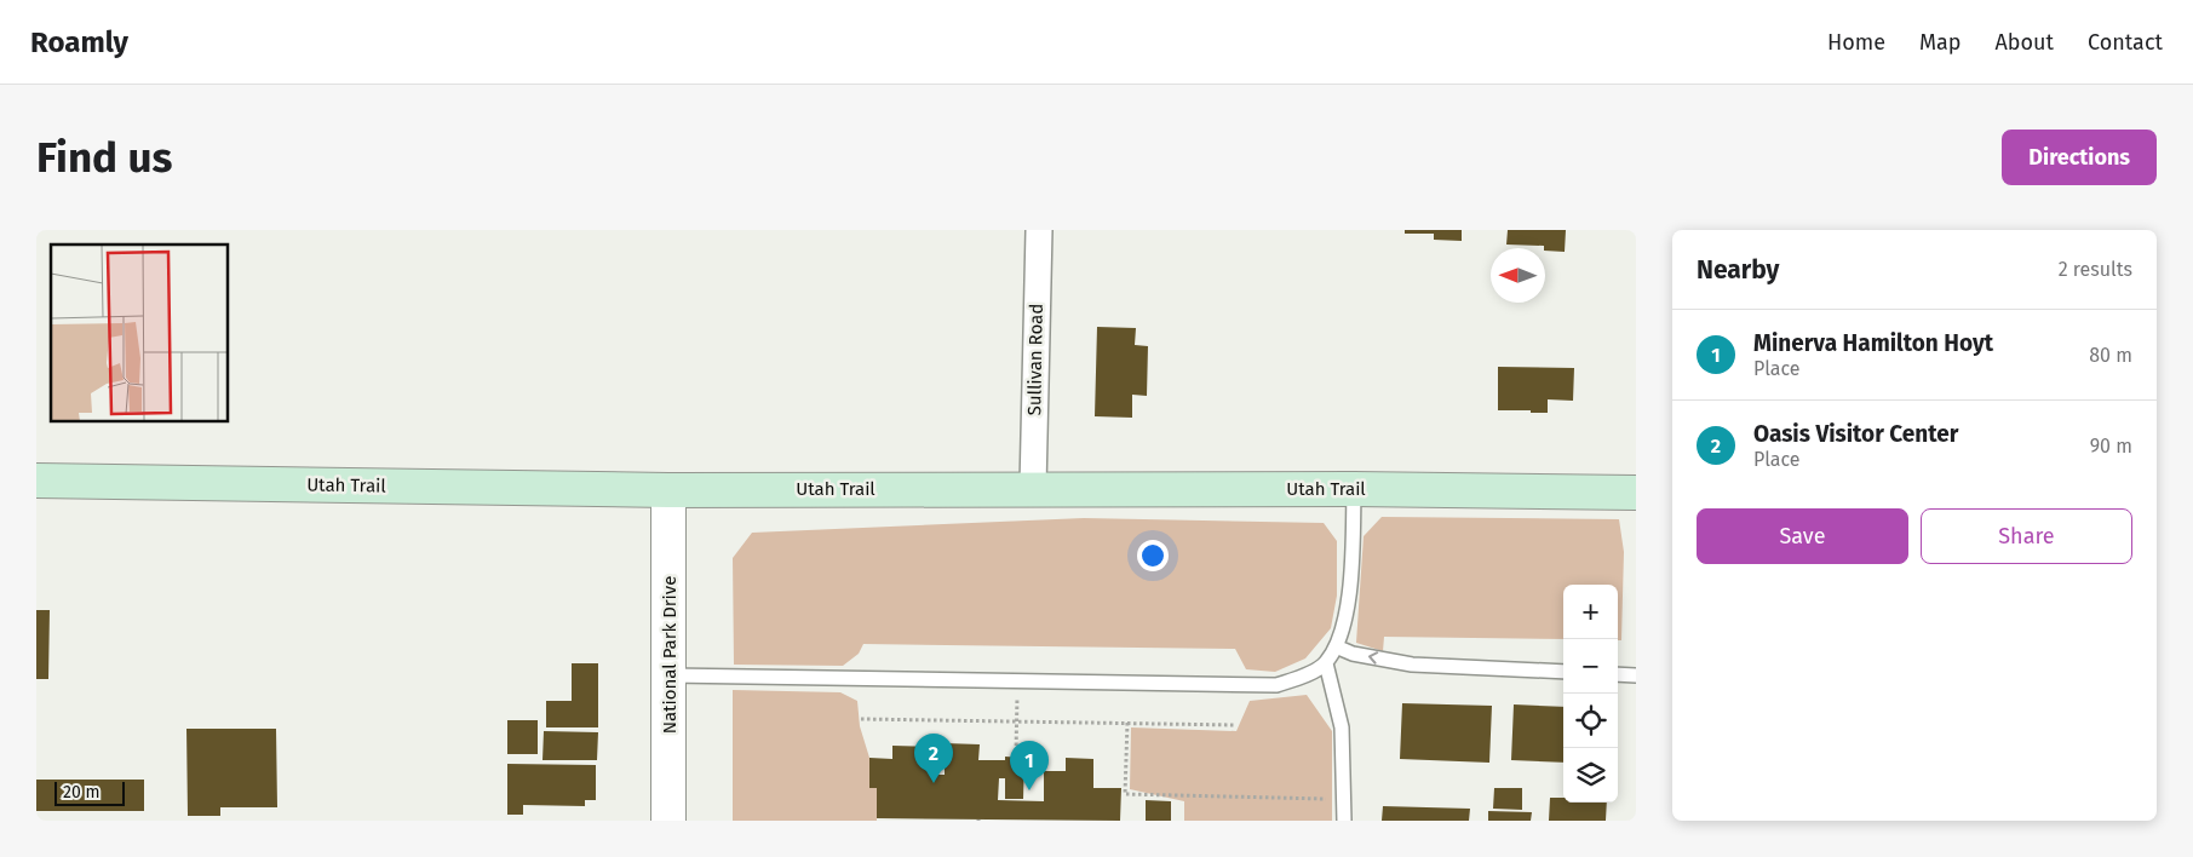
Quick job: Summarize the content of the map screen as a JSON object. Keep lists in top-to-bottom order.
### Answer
{
  "streets": {
    "main road": ["Utah Trail"],
    "street": ["Sullivan Road", "National Park Drive"]
  },
  "crossings": [
    ["Sullivan Road", "Utah Trail"],
    ["Utah Trail", "National Park Drive"]
  ],
  "scale_bar": "20 m",
  "north": "left",
  "page": {
    "header": "Roamly",
    "nav": [
      "Home",
      "Map",
      "About",
      "Contact"
    ],
    "buttons": [
      "Directions",
      ["Save", "Share"]
    ],
    "title": "Find us",
    "heading": ["Nearby", "2 results"],
    "list": [
      {
        "mark": "1",
        "name": "Minerva Hamilton Hoyt",
        "note": "Place",
        "value": "80 m"
      },
      {
        "mark": "2",
        "name": "Oasis Visitor Center",
        "note": "Place",
        "value": "90 m"
      }
    ],
    "map_buttons": ["+", "−"],
    "pins": ["2", "1"],
    "scale": "20 m"
  }
}
